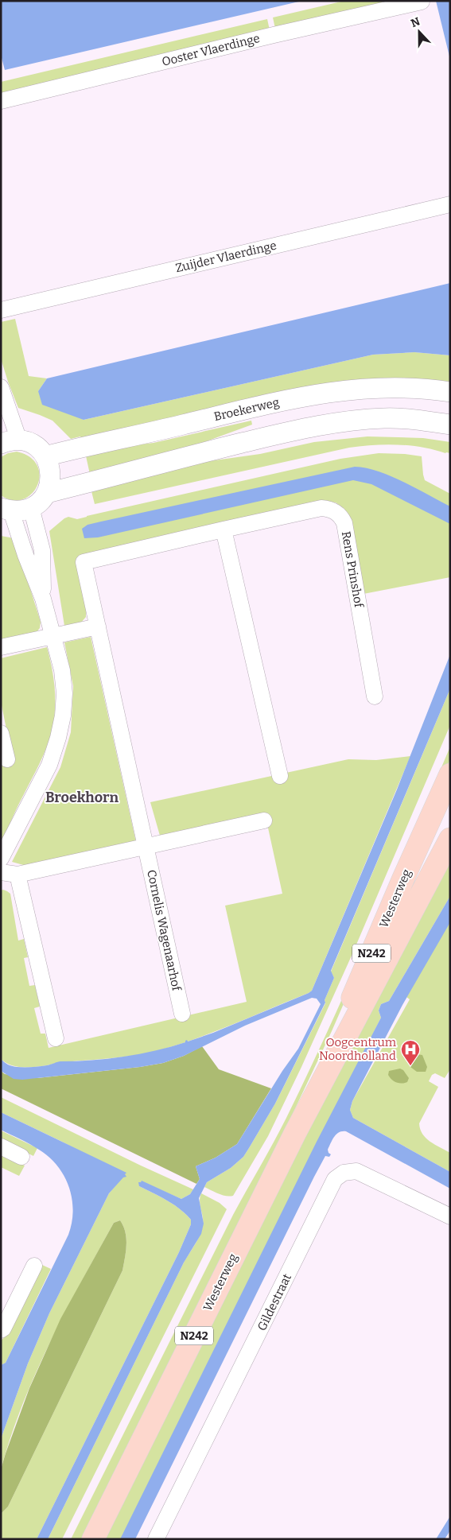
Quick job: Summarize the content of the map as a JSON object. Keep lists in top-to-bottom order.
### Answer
{
  "streets": {
    "main road": ["Westerweg", "N242"],
    "street": [
      "Ooster Vlaerdinge",
      "Zuijder Vlaerdinge",
      "Broekerweg",
      "Rens Prinshof",
      "Cornelis Wagenaarhof",
      "Gildestraat"
    ]
  },
  "crossings": [
    ["Rens Prinshof", "Cornelis Wagenaarhof"]
  ],
  "districts": ["Broekhorn"],
  "places": {
    "hospital": ["Oogcentrum Noordholland"]
  },
  "north": "top"
}
